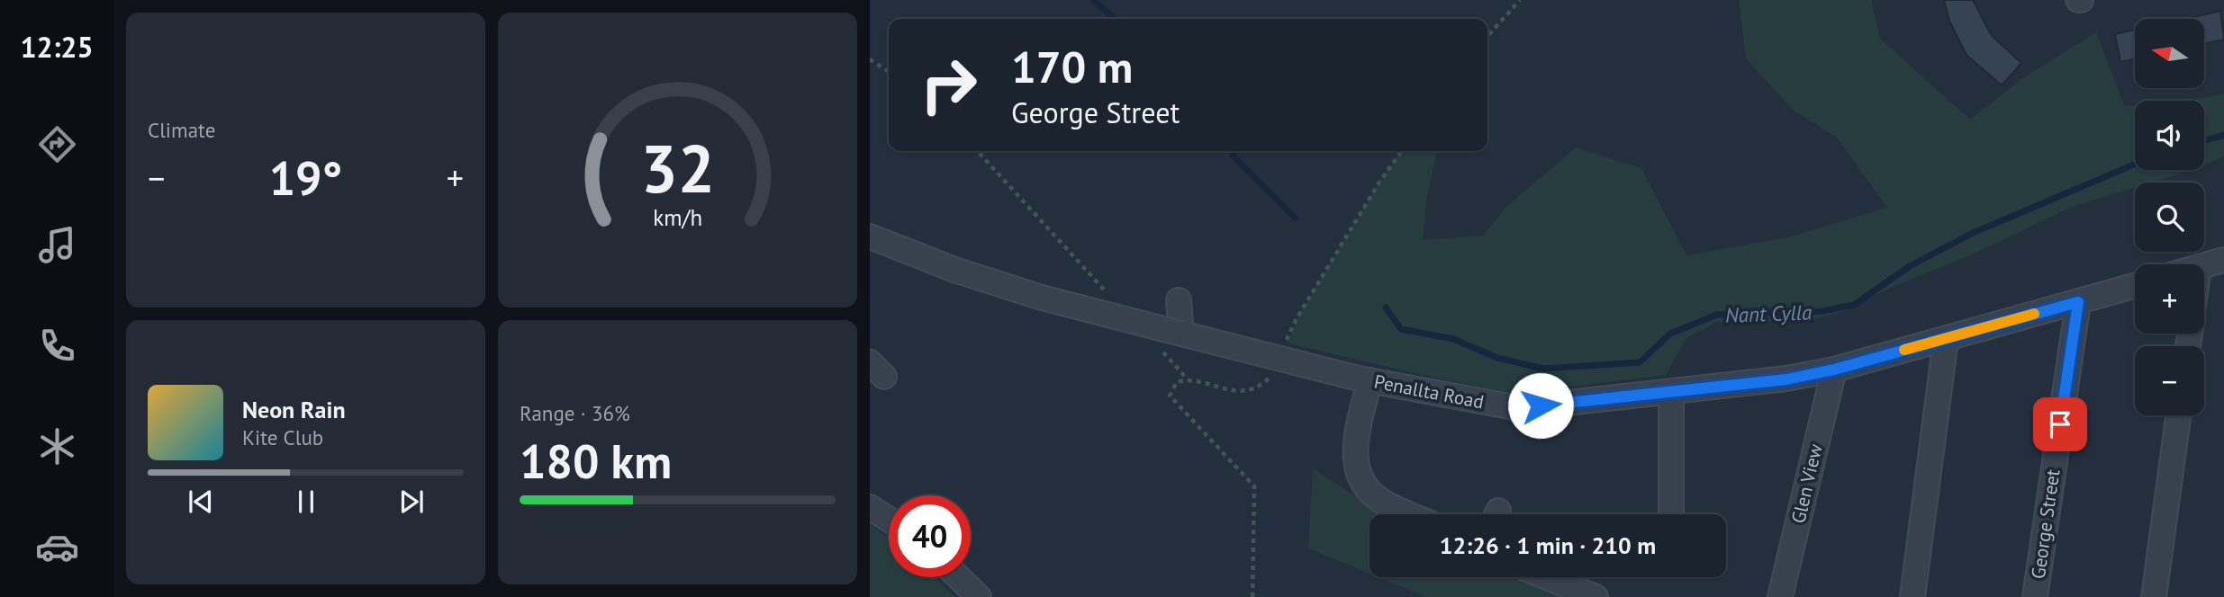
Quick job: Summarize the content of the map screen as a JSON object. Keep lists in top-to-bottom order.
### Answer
{
  "streets": {
    "street": ["Penallta Road", "Glen View", "George Street"]
  },
  "crossings": [
    ["Penallta Road", "Glen View"],
    ["Penallta Road", "George Street"]
  ],
  "water": ["Nant Cylla"],
  "north": "left",
  "page": {
    "tabs": "12:25",
    "tile": [
      "Climate",
      ["Range · 36%", "180 km"]
    ],
    "map_buttons": ["+", "−"],
    "turn": ["170 m", "George Street"],
    "heat": ["−", "19°", "+"],
    "song": ["Neon Rain", "Kite Club"],
    "limit": "40",
    "trip": "12:26 · 1 min · 210 m",
    "gauge": ["32", "km/h"]
  }
}
